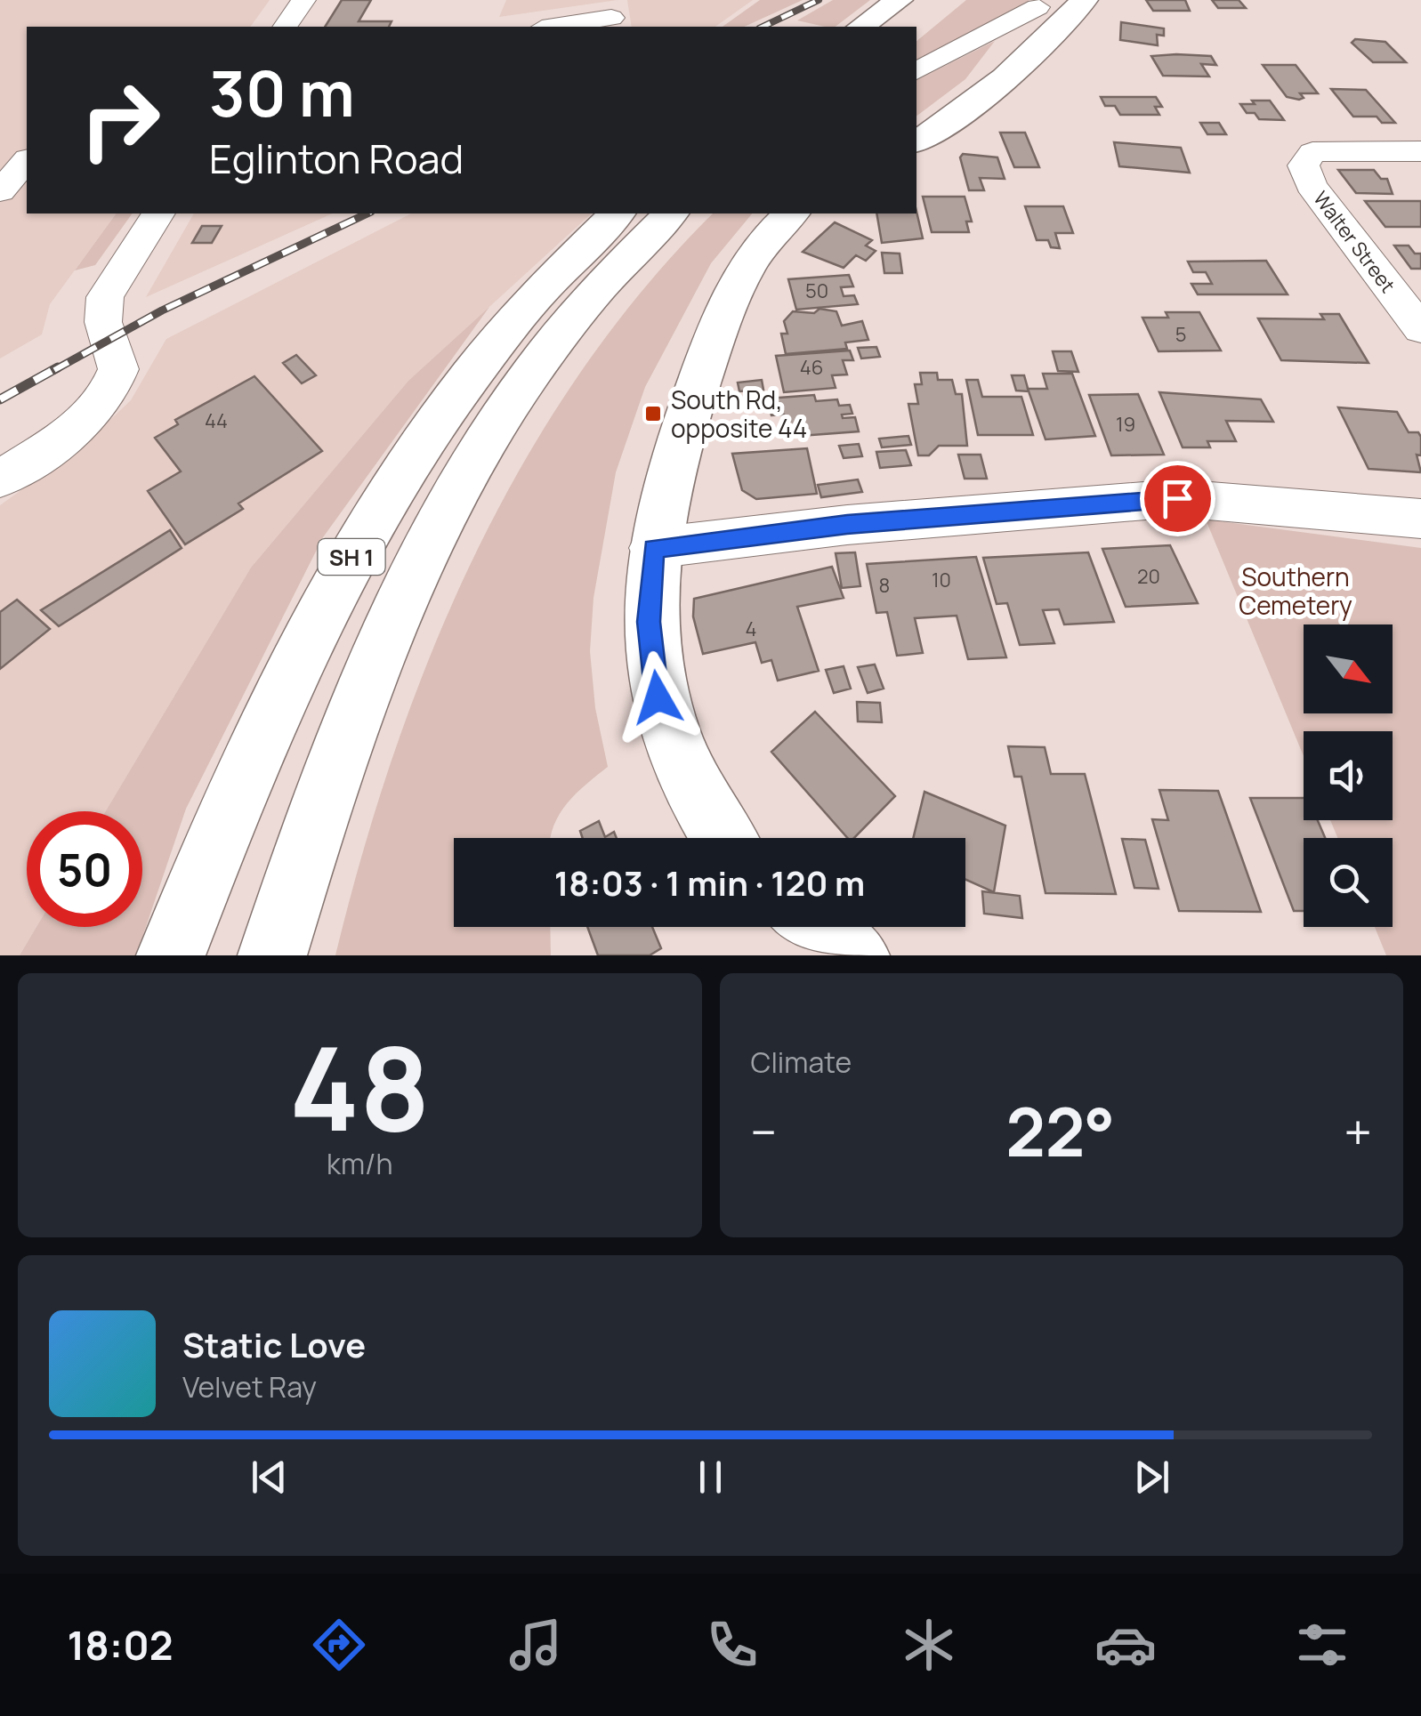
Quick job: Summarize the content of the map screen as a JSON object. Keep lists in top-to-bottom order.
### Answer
{
  "streets": {
    "main road": ["SH 1"],
    "street": ["Walter Street"]
  },
  "parks": ["Southern Cemetery"],
  "places": {
    "transit": ["South Rd, opposite 44"]
  },
  "house_numbers": [
    "50",
    "5",
    "46",
    "44",
    "19",
    "20",
    "10",
    "8",
    "4"
  ],
  "north": "bottom right",
  "page": {
    "turn": ["30 m", "Eglinton Road"],
    "limit": "50",
    "trip": "18:03 · 1 min · 120 m",
    "tile": [
      ["48", "km/h"],
      "Climate"
    ],
    "heat": ["−", "22°", "+"],
    "song": ["Static Love", "Velvet Ray"],
    "tabs": "18:02"
  }
}
